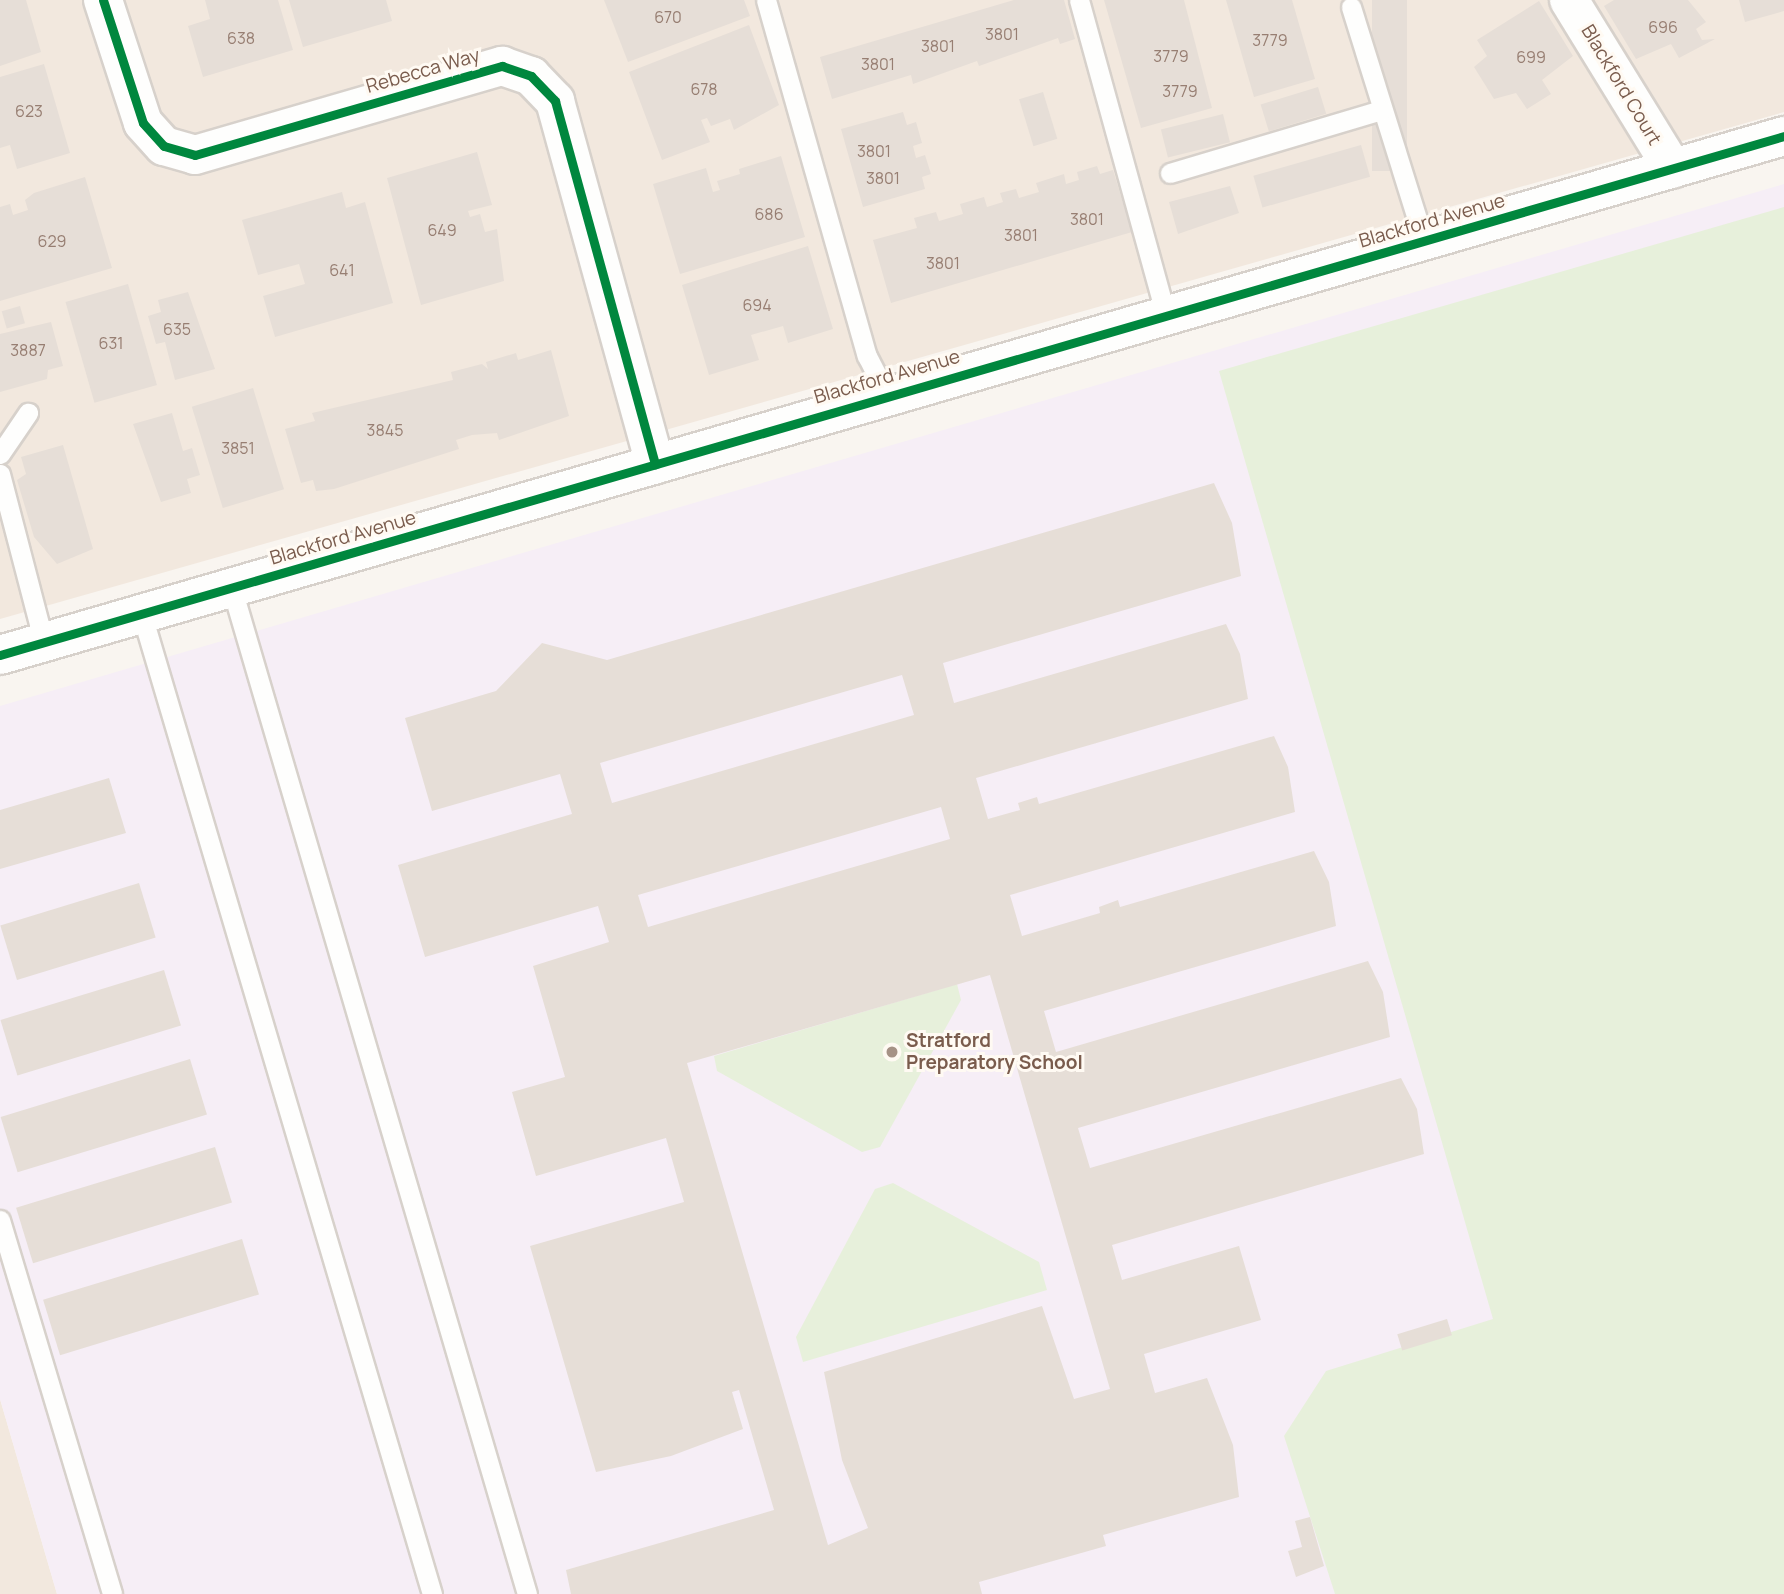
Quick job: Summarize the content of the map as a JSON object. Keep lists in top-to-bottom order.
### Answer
{
  "streets": {
    "street": ["Rebecca Way", "Blackford Court", "Blackford Avenue"]
  },
  "crossings": [
    ["Rebecca Way", "Blackford Avenue"],
    ["Blackford Court", "Blackford Avenue"]
  ],
  "places": ["Stratford Preparatory School"],
  "house_numbers": [
    "670",
    "696",
    "3801",
    "638",
    "3779",
    "3801",
    "3779",
    "699",
    "3801",
    "678",
    "3779",
    "623",
    "3801",
    "3801",
    "686",
    "3801",
    "649",
    "3801",
    "629",
    "3801",
    "641",
    "694",
    "635",
    "631",
    "3887",
    "3845",
    "3851"
  ]
}
